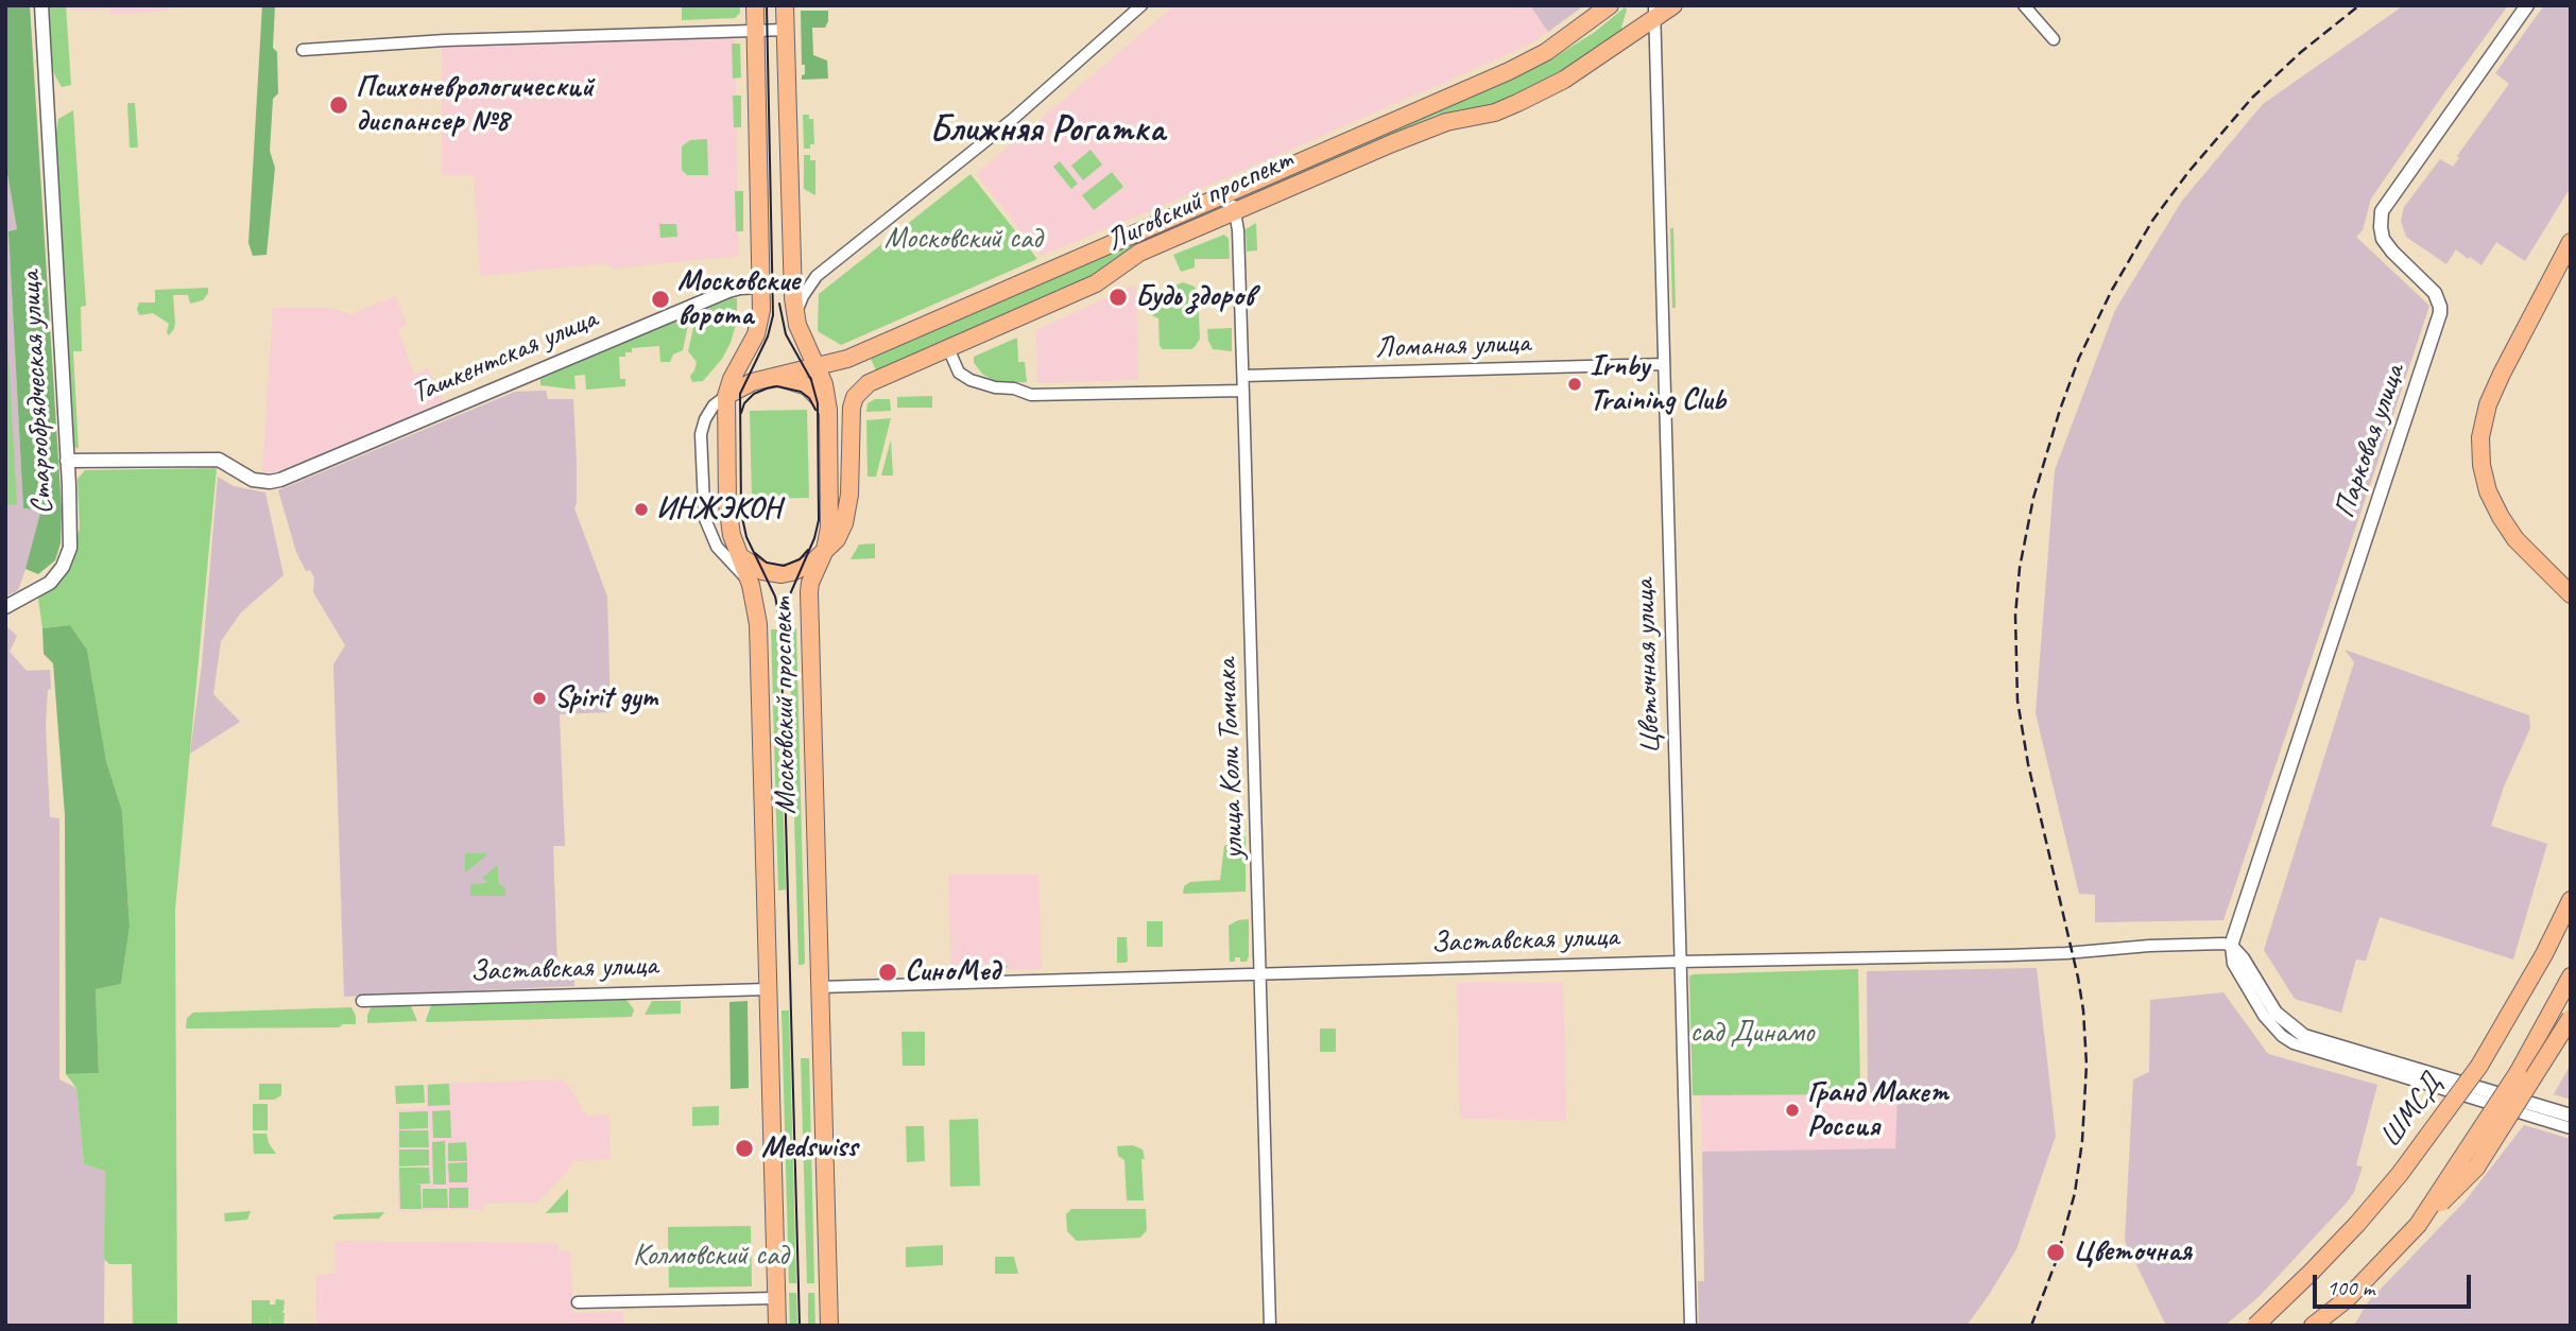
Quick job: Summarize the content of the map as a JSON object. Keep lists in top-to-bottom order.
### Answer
{
  "streets": {
    "main road": ["Лиговский проспект", "Московский проспект", "ШМСД"],
    "street": [
      "Ломаная улица",
      "Ташкентская улица",
      "Старообрядческая улица",
      "Парковая улица",
      "Цветочная улица",
      "улица Коли Томчака",
      "Заставская улица"
    ]
  },
  "crossings": [
    ["Лиговский проспект", "Цветочная улица"],
    ["Лиговский проспект", "Московский проспект"],
    ["Лиговский проспект", "улица Коли Томчака"],
    ["Ломаная улица", "Цветочная улица"],
    ["Ломаная улица", "улица Коли Томчака"],
    ["Ташкентская улица", "Старообрядческая улица"],
    ["Ташкентская улица", "Московский проспект"],
    ["Парковая улица", "Заставская улица"],
    ["Цветочная улица", "Заставская улица"],
    ["Московский проспект", "Заставская улица"],
    ["улица Коли Томчака", "Заставская улица"]
  ],
  "districts": ["Ближняя Рогатка"],
  "parks": ["Московский сад", "сад Динамо", "Колмовский сад"],
  "places": [
    "Психоневрологический диспансер №8",
    "Будь здоров",
    "Московские ворота",
    "Irnby Training Club",
    "ИНЖЭКОН",
    "Spirit gym",
    "СиноМед",
    "Гранд Макет Россия",
    "Medswiss",
    "Цветочная"
  ],
  "scale_bar": "100 m"
}
